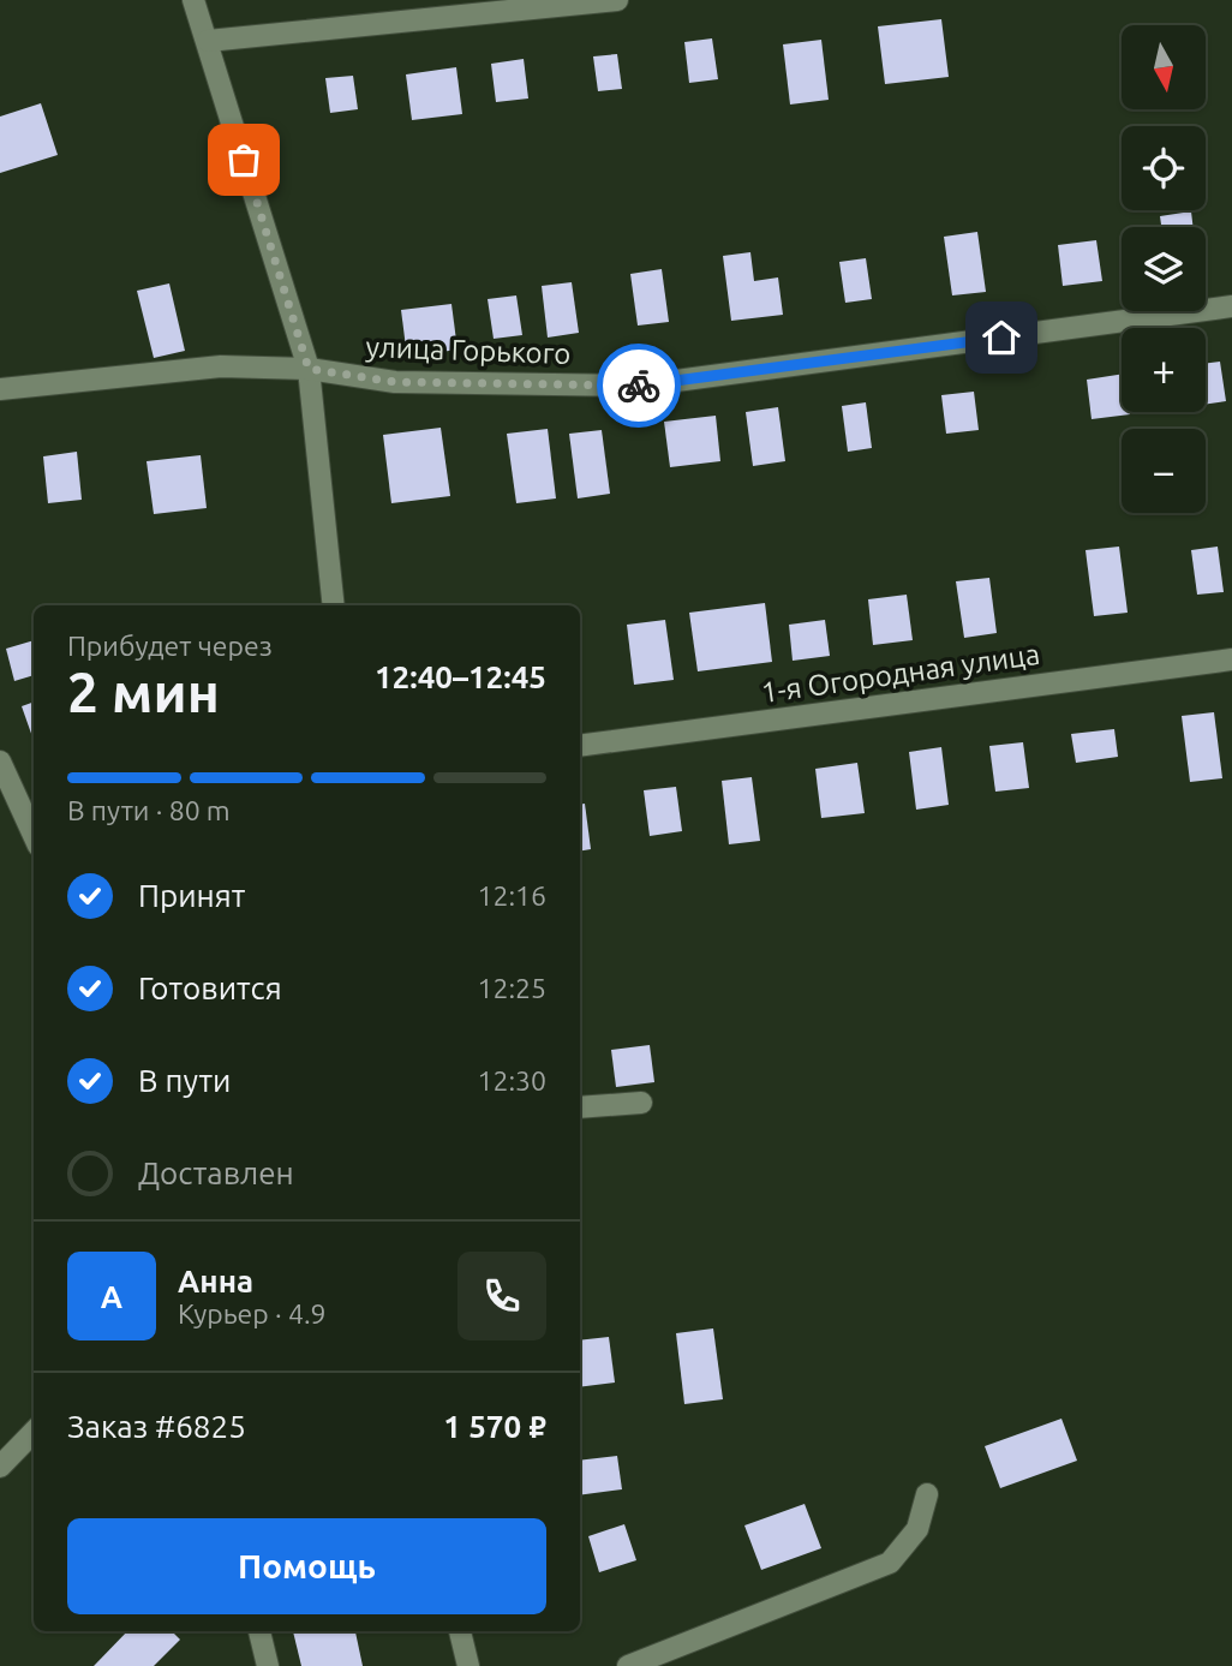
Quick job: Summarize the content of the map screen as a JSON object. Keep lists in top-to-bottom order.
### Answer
{
  "streets": {
    "street": ["улица Горького", "1-я Огородная улица"]
  },
  "north": "bottom",
  "page": {
    "map_buttons": ["+", "−"],
    "heading": ["2 мин", "Прибудет через", "12:40–12:45"],
    "panel": [
      "Анна",
      "Курьер · 4.9",
      "Заказ #6825",
      "1 570 ₽"
    ],
    "bar": "В пути · 80 m",
    "list": [
      ["Принят", "12:16"],
      ["Готовится", "12:25"],
      ["В пути", "12:30"],
      "Доставлен"
    ],
    "round": "А",
    "buttons": "Помощь"
  }
}
